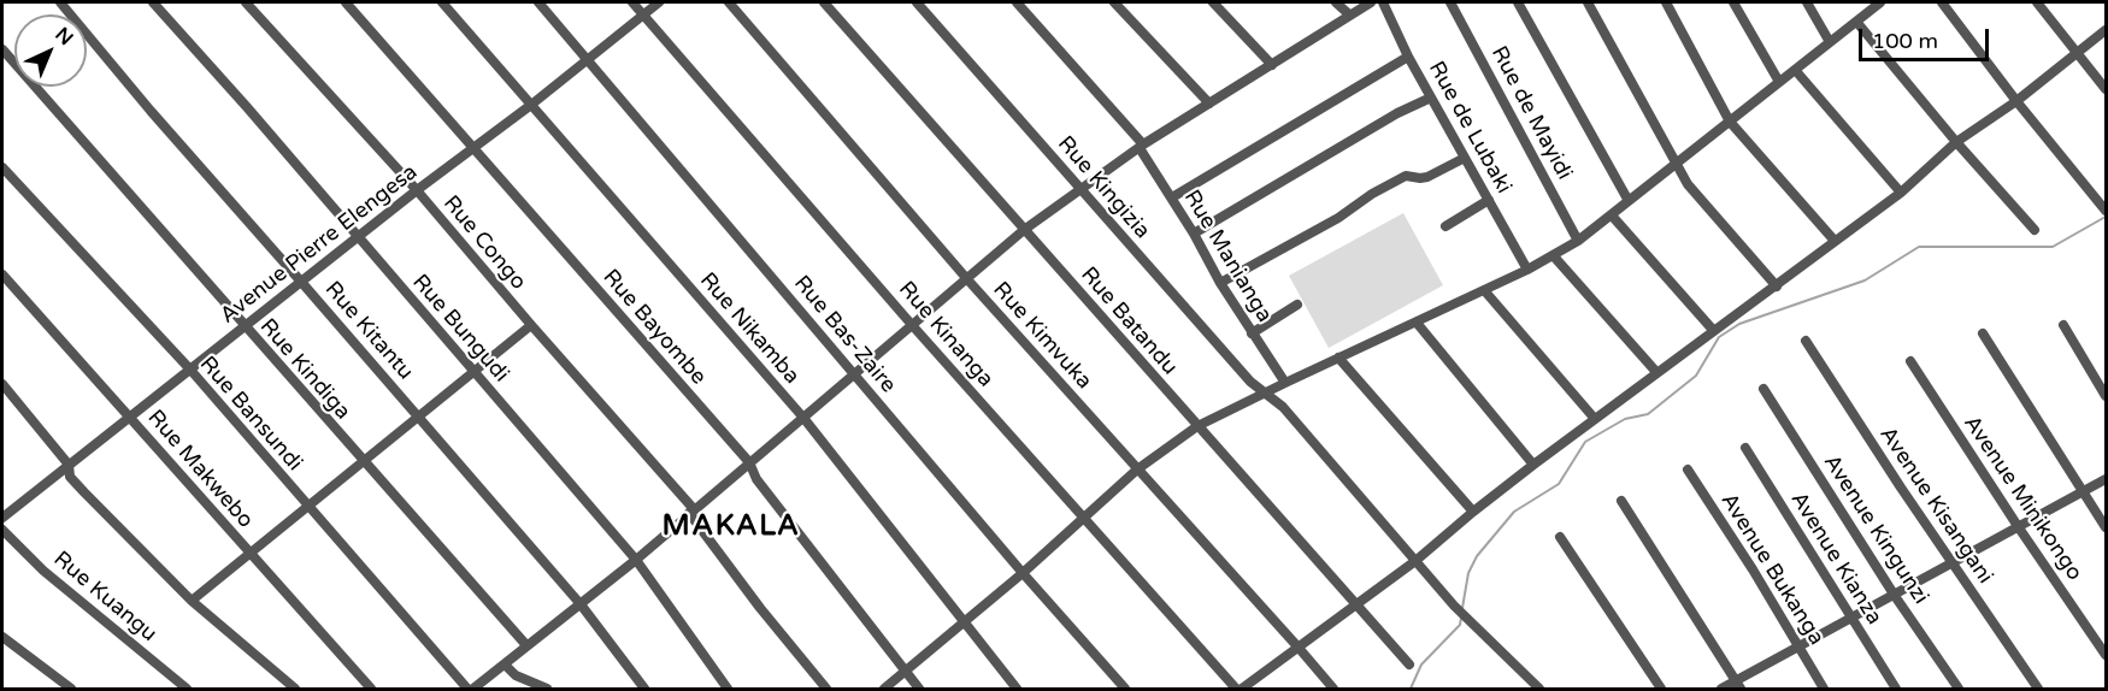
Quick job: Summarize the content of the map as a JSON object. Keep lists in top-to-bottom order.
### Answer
{
  "streets": {
    "street": [
      "Rue de Mayidi",
      "Rue de Lubaki",
      "Rue Kingizia",
      "Rue Congo",
      "Avenue Pierre Elengesa",
      "Rue Manianga",
      "Rue Batandu",
      "Rue Bayombe",
      "Rue Bungudi",
      "Rue Nikamba",
      "Rue Kitantu",
      "Rue Bas-Zaire",
      "Rue Kinanga",
      "Rue Kimvuka",
      "Rue Kindiga",
      "Rue Bansundi",
      "Rue Makwebo",
      "Avenue Minikongo",
      "Avenue Kisangani",
      "Avenue Kingunzi",
      "Avenue Kianza",
      "Avenue Bukanga",
      "Rue Kuangu"
    ]
  },
  "crossings": [
    ["Rue Congo", "Avenue Pierre Elengesa"],
    ["Avenue Pierre Elengesa", "Rue Bayombe"],
    ["Avenue Pierre Elengesa", "Rue Bungudi"],
    ["Avenue Pierre Elengesa", "Rue Nikamba"],
    ["Avenue Pierre Elengesa", "Rue Kitantu"],
    ["Avenue Pierre Elengesa", "Rue Bas-Zaire"],
    ["Avenue Pierre Elengesa", "Rue Kinanga"],
    ["Avenue Pierre Elengesa", "Rue Kindiga"],
    ["Avenue Pierre Elengesa", "Rue Bansundi"],
    ["Avenue Pierre Elengesa", "Rue Makwebo"]
  ],
  "districts": ["MAKALA"],
  "scale_bar": "100 m",
  "north": "top right"
}
